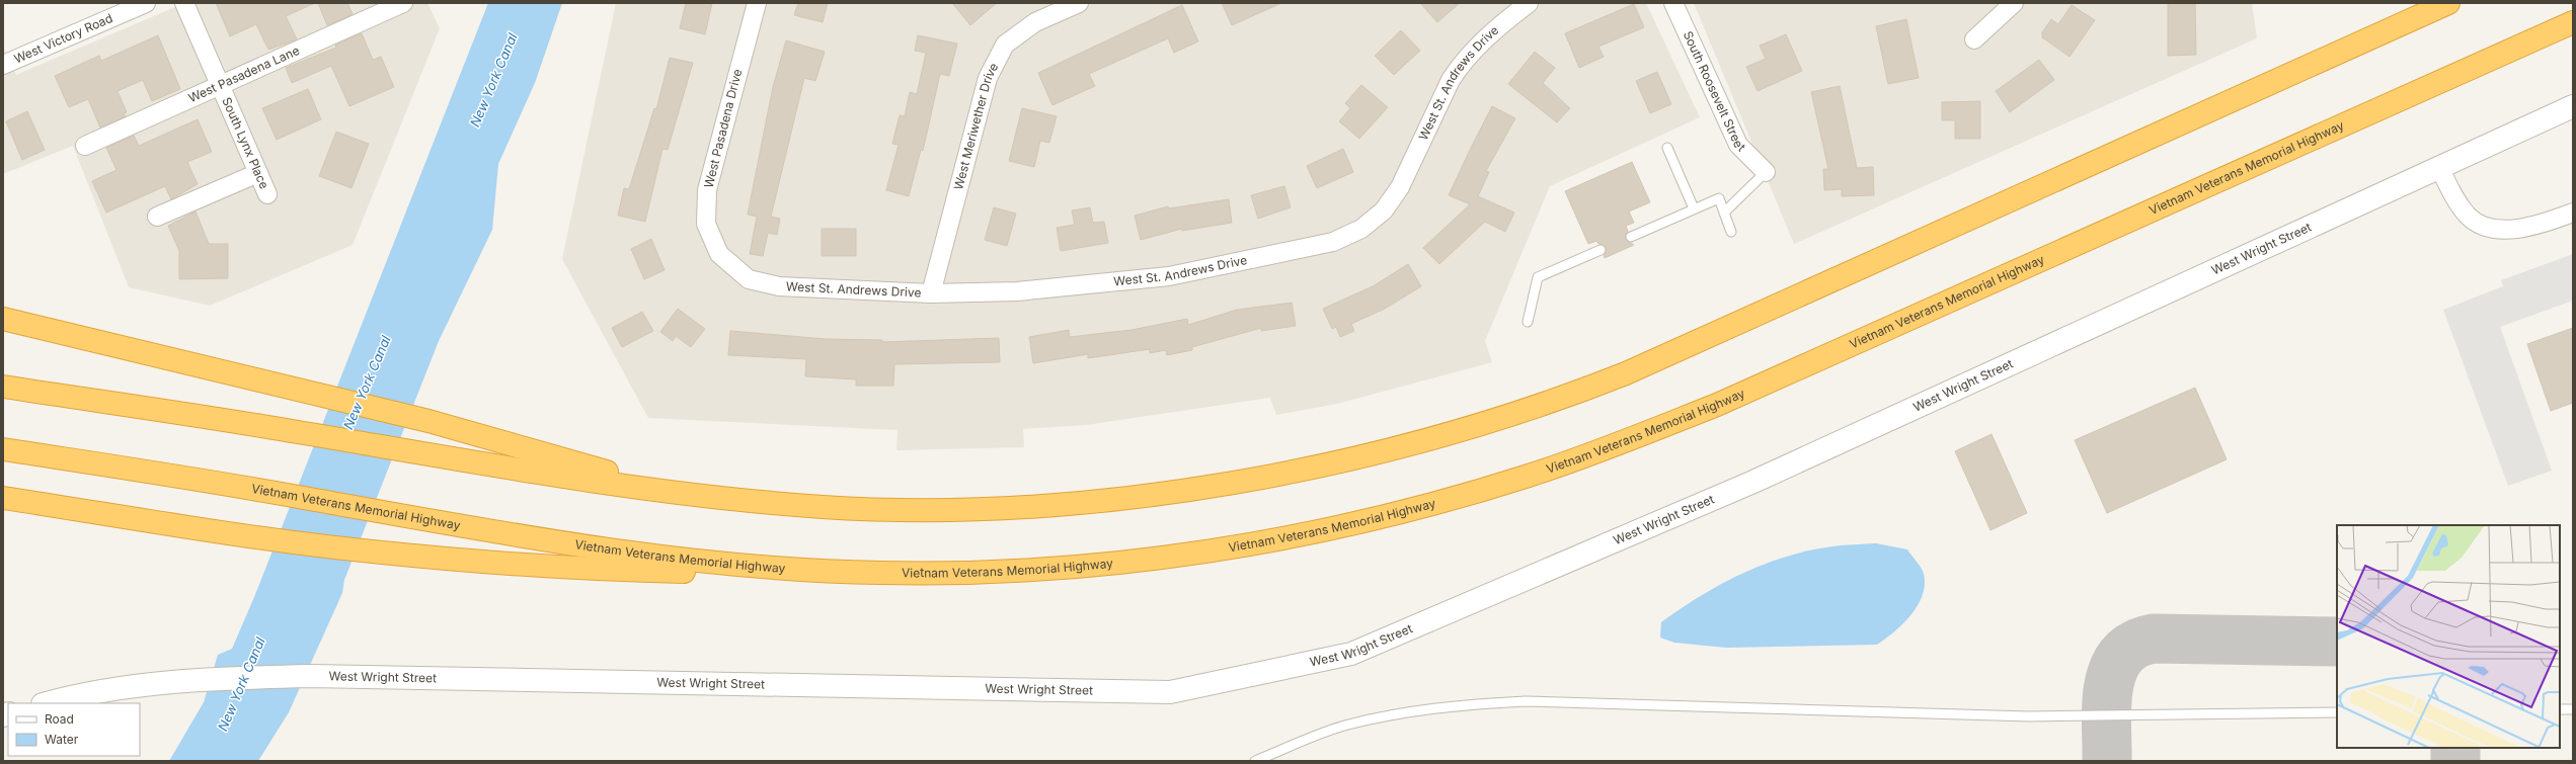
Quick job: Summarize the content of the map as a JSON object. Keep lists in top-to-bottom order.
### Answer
{
  "streets": {
    "highway": ["Vietnam Veterans Memorial Highway"],
    "street": [
      "West Victory Road",
      "West Pasadena Lane",
      "West St. Andrews Drive",
      "South Roosevelt Street",
      "West Meriwether Drive",
      "West Pasadena Drive",
      "South Lynx Place",
      "West Wright Street"
    ]
  },
  "crossings": [
    ["West Pasadena Lane", "South Lynx Place"],
    ["West St. Andrews Drive", "West Meriwether Drive"],
    ["West St. Andrews Drive", "West Pasadena Drive"]
  ],
  "water": ["New York Canal"],
  "legend": ["Road", "Water"]
}
